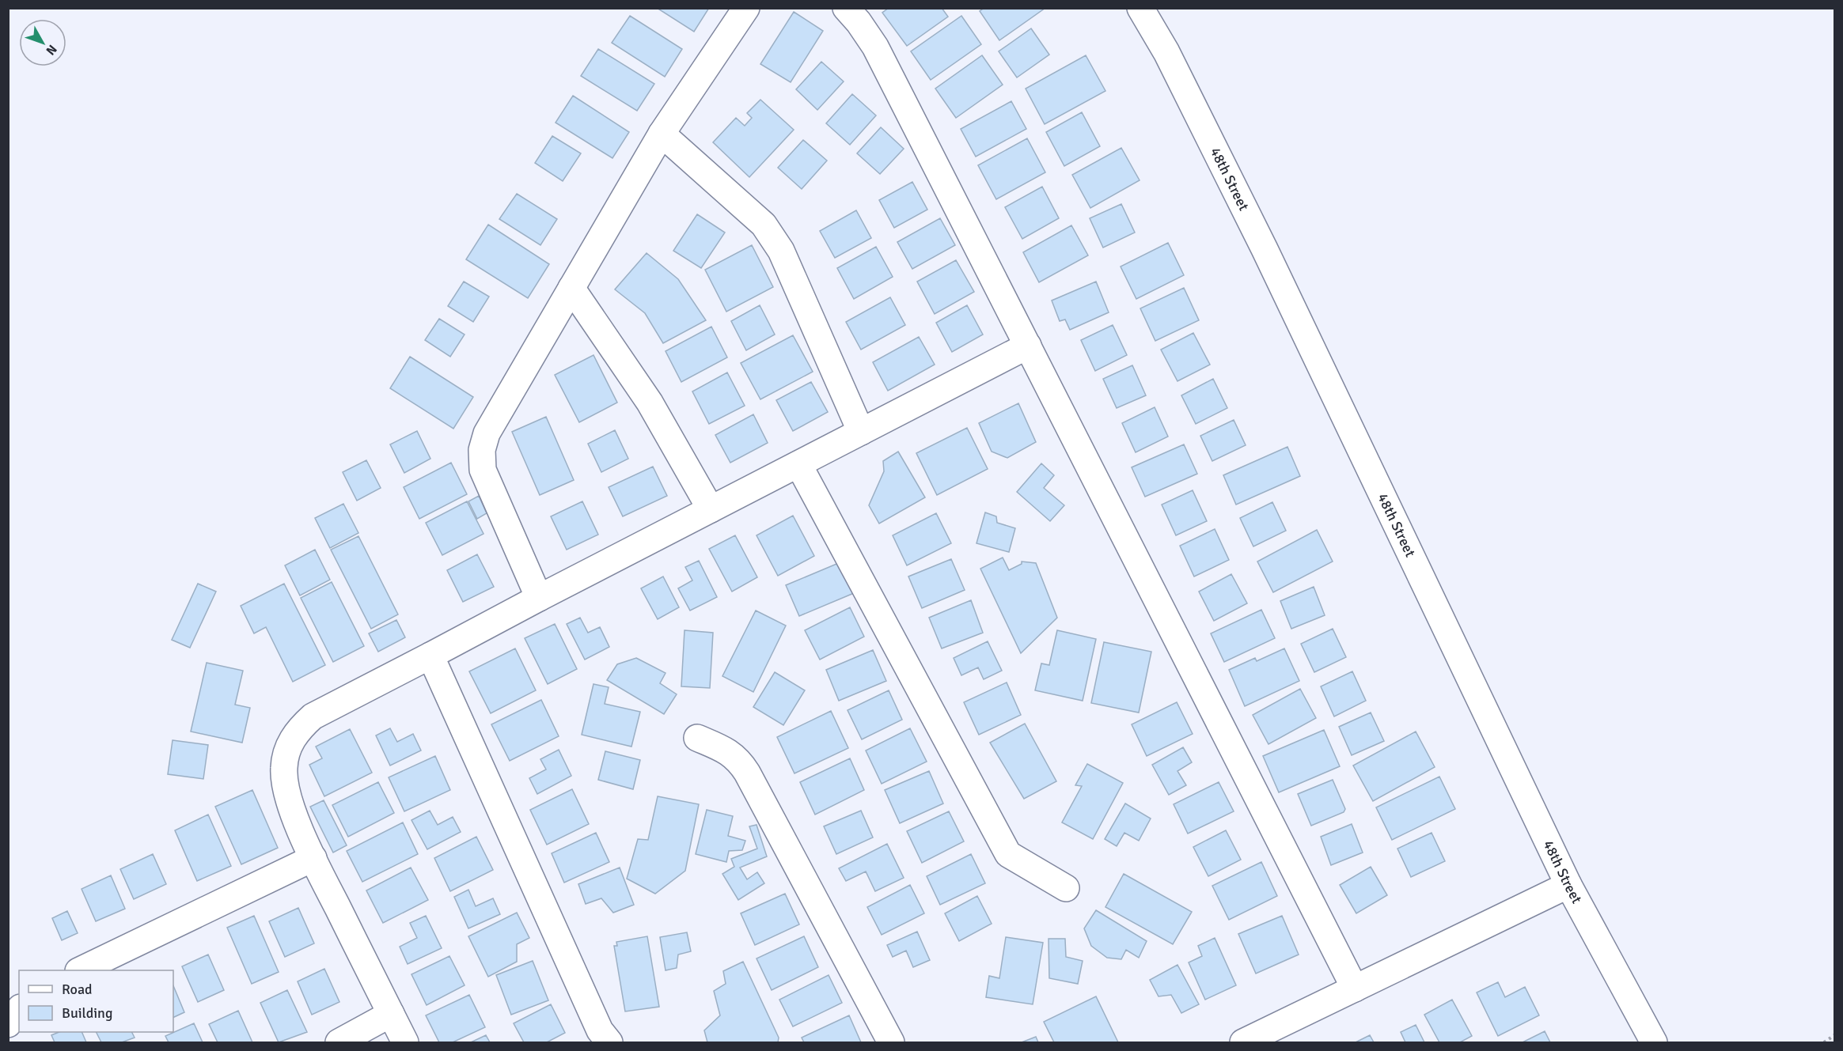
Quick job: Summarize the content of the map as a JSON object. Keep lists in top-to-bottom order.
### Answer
{
  "streets": {
    "street": ["48th Street"]
  },
  "legend": ["Road", "Building"],
  "north": "bottom right"
}
